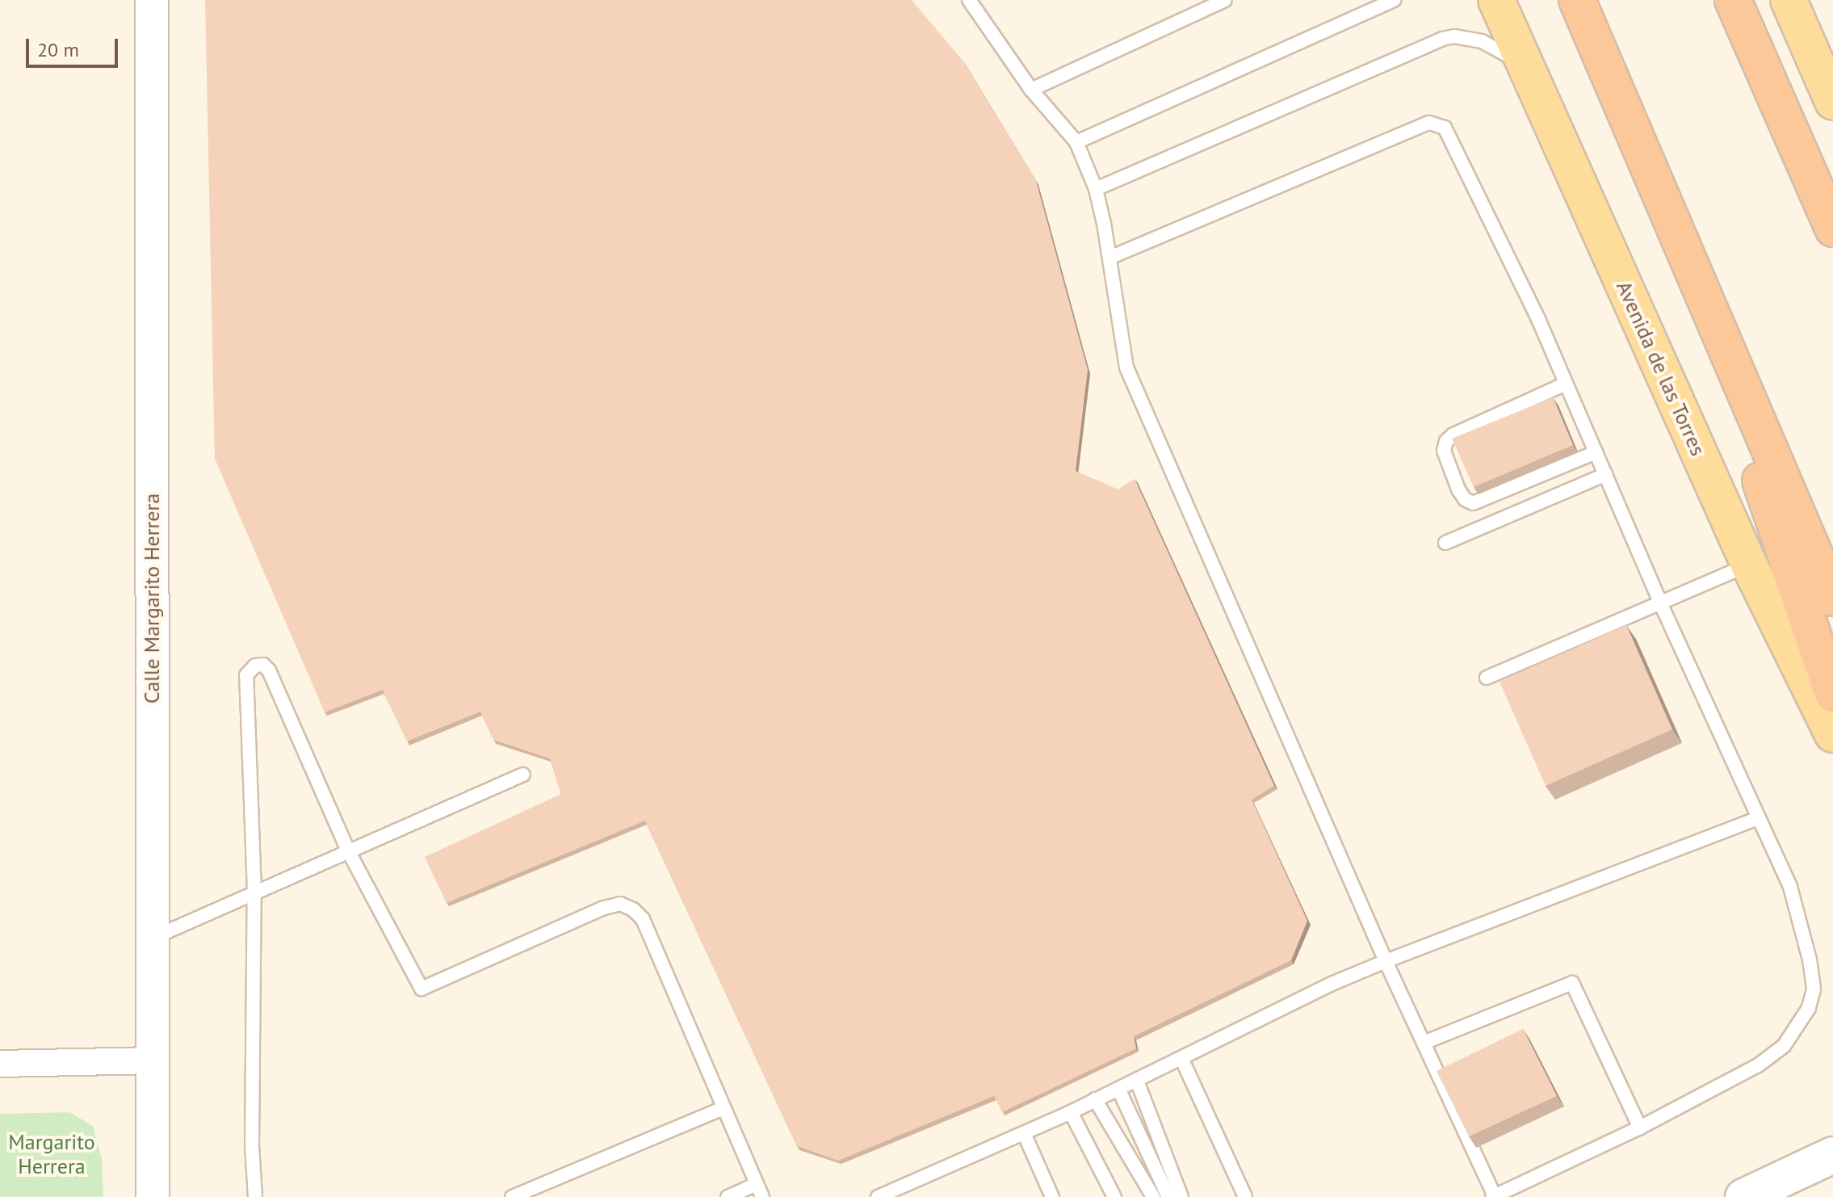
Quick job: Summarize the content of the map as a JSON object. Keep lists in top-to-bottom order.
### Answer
{
  "streets": {
    "main road": ["Avenida de las Torres"],
    "street": ["Calle Margarito Herrera"]
  },
  "parks": ["Margarito Herrera"],
  "scale_bar": "20 m"
}
